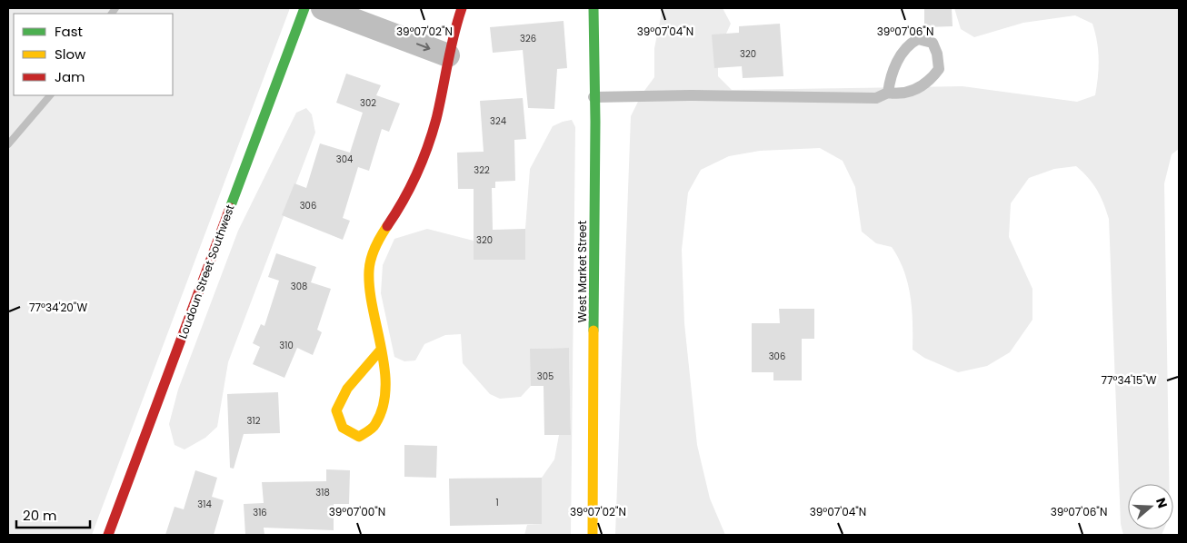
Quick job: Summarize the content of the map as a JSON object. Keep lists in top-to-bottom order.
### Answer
{
  "streets": {
    "main road": ["Loudoun Street Southwest", "West Market Street"]
  },
  "house_numbers": [
    "326",
    "320",
    "302",
    "324",
    "304",
    "322",
    "306",
    "320",
    "308",
    "310",
    "306",
    "305",
    "312",
    "318",
    "1",
    "314",
    "316"
  ],
  "legend": ["Fast", "Slow", "Jam"],
  "scale_bar": "20 m",
  "north": "right",
  "coordinates": [
    "39°07'06\"N",
    "39°07'02\"N",
    "39°07'04\"N",
    "77°34'20\"W",
    "77°34'15\"W",
    "39°07'00\"N"
  ]
}
